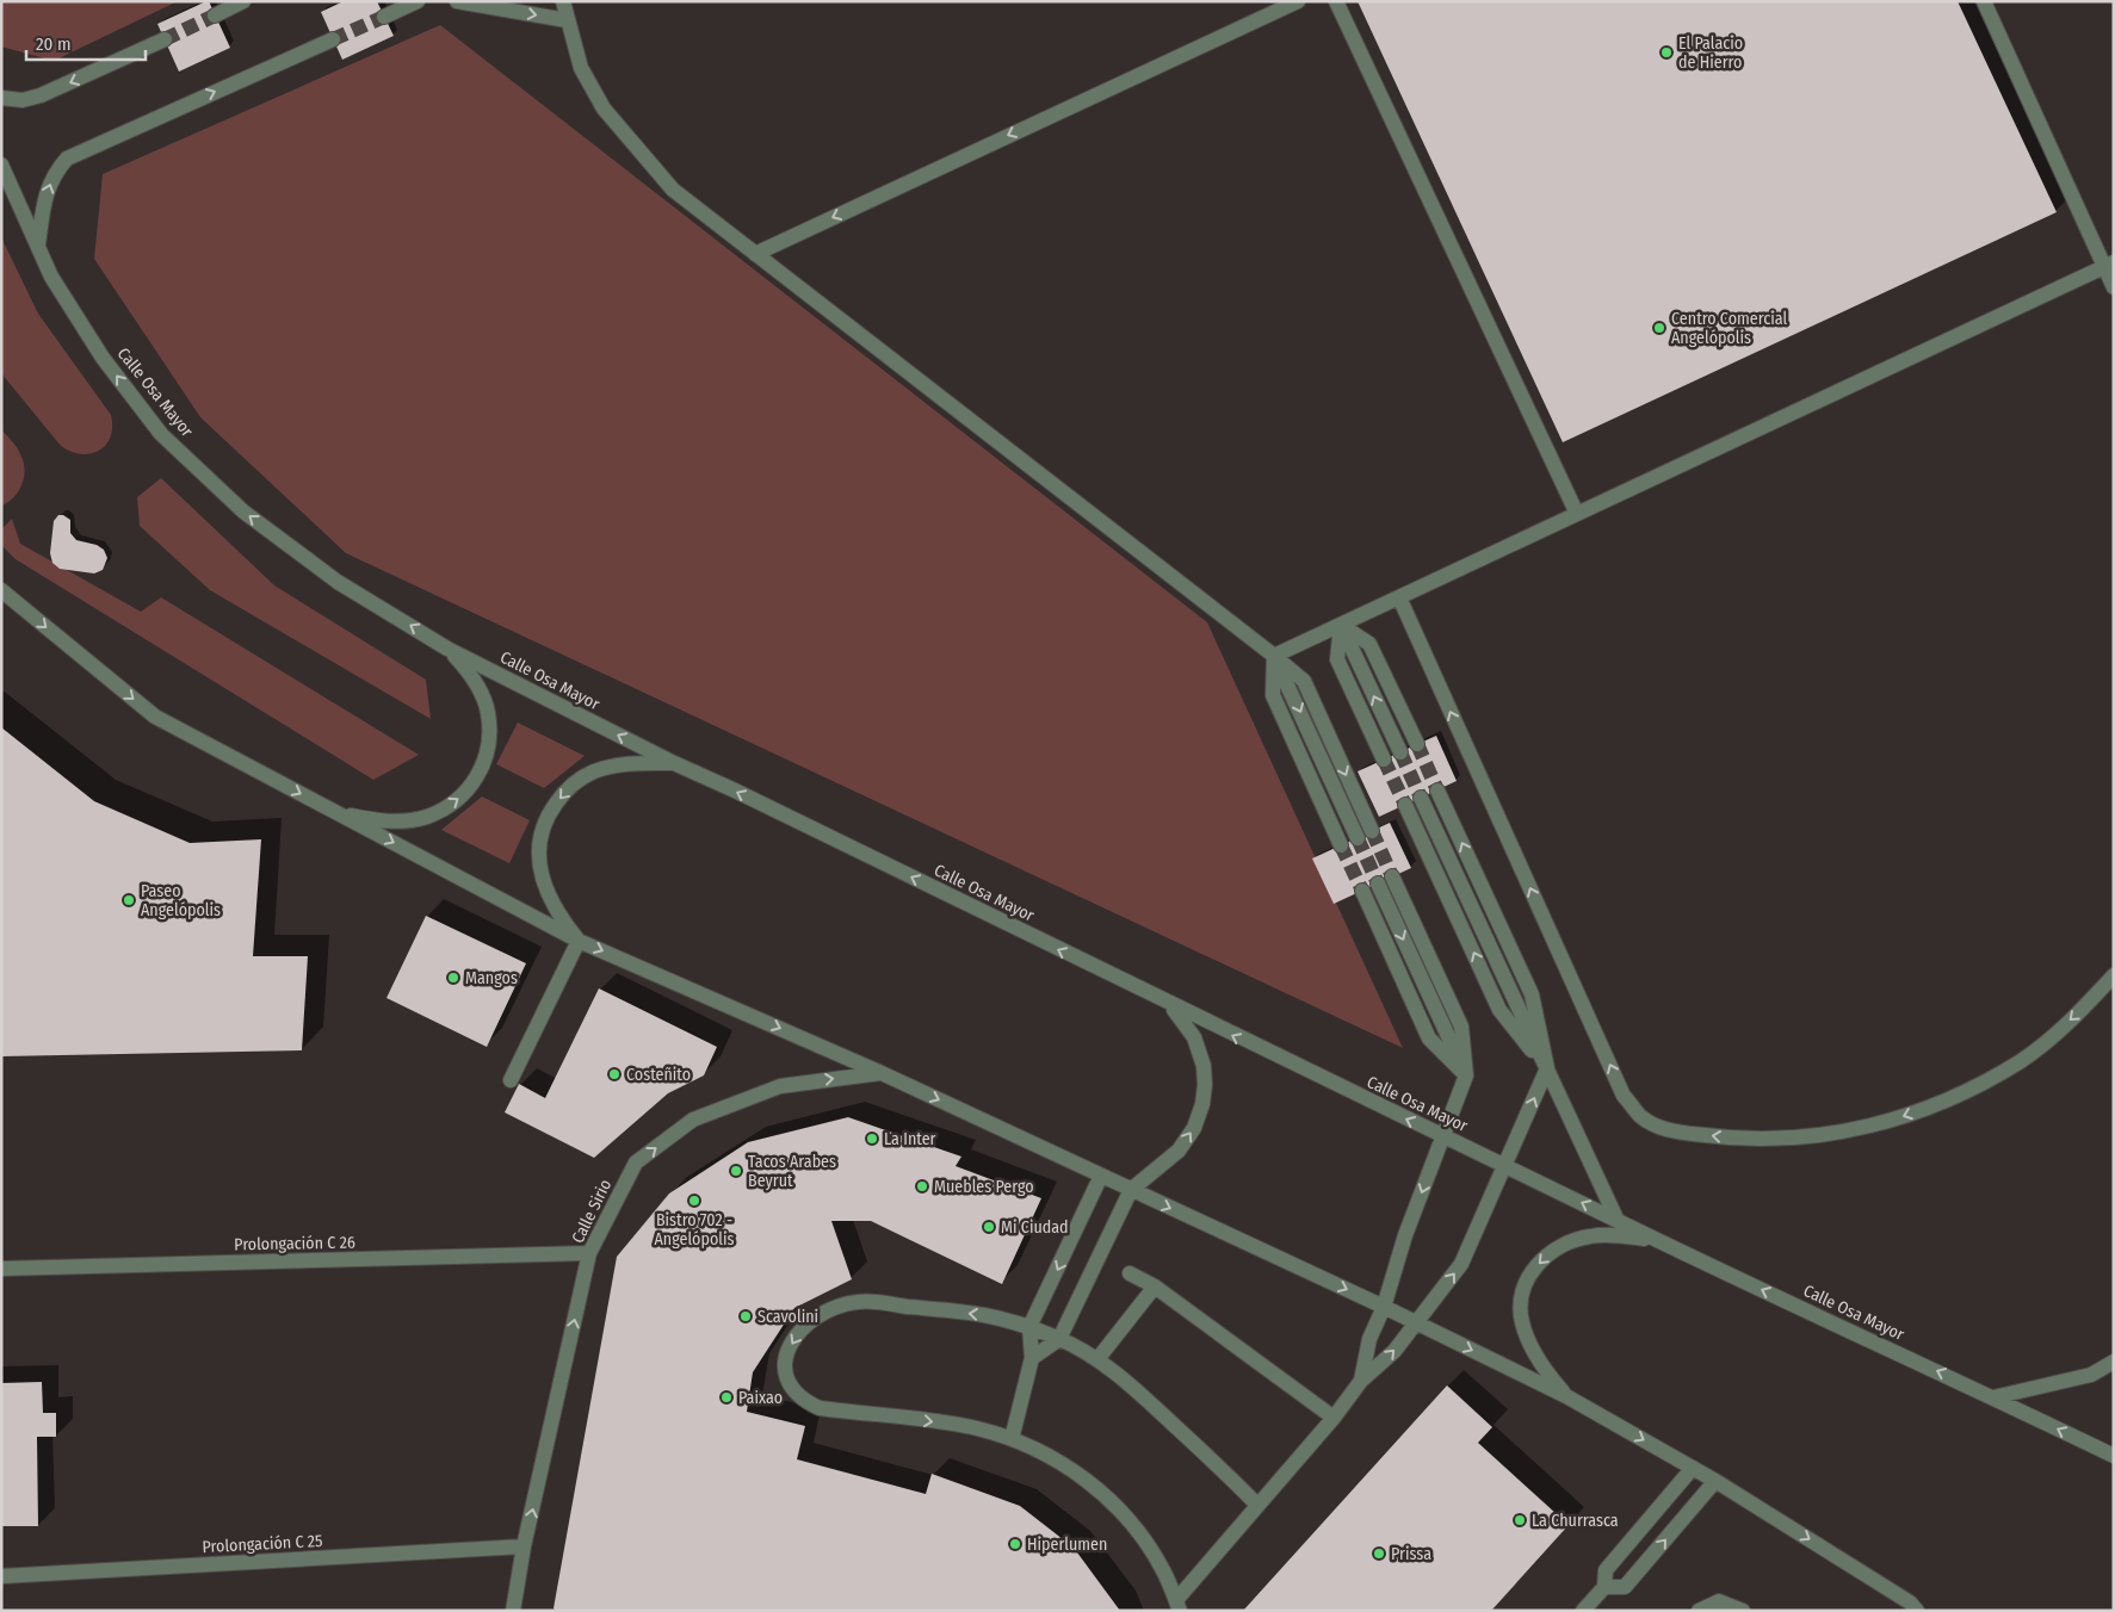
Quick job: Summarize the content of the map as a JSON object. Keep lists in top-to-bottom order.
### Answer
{
  "streets": {
    "street": [
      "Calle Osa Mayor",
      "Calle Sirio",
      "Prolongación C 26",
      "Prolongación C 25"
    ]
  },
  "crossings": [
    ["Calle Sirio", "Prolongación C 26"],
    ["Calle Sirio", "Prolongación C 25"]
  ],
  "one_way": ["Calle Osa Mayor", "Calle Sirio"],
  "places": [
    "El Palacio de Hierro",
    "Centro Comercial Angelópolis",
    "Paseo Angelópolis",
    "Mangos",
    "Costeñito",
    "La Inter",
    "Tacos Arabes Beyrut",
    "Muebles Pergo",
    "Bistro 702 - Angelópolis",
    "Mi Ciudad",
    "Scavolini",
    "Paixao",
    "La Churrasca",
    "Hiperlumen",
    "Prissa"
  ],
  "scale_bar": "20 m"
}
